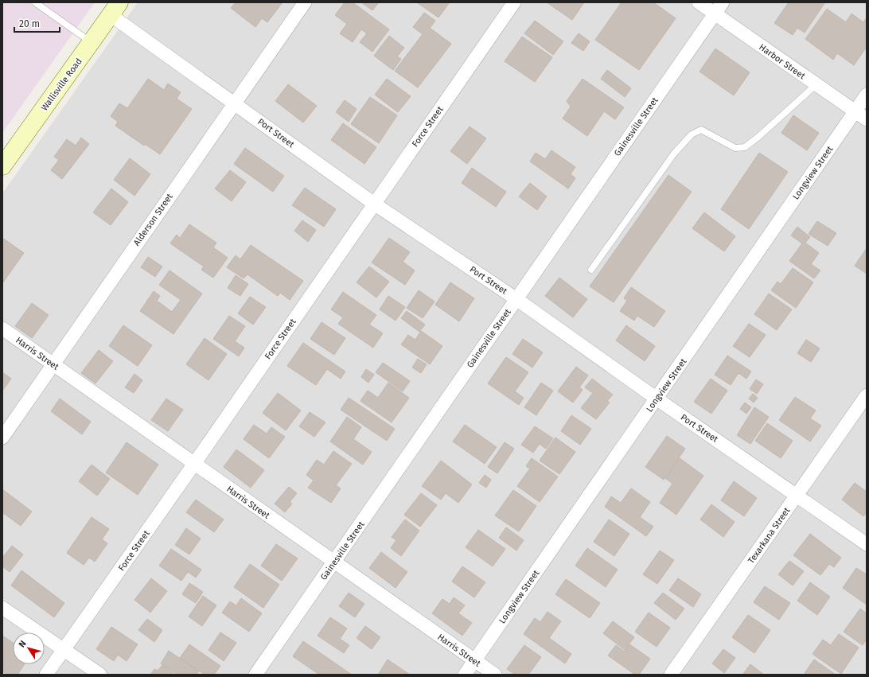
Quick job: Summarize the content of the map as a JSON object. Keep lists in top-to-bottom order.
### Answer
{
  "streets": {
    "main road": ["Wallisville Road"],
    "street": [
      "Harbor Street",
      "Force Street",
      "Gainesville Street",
      "Port Street",
      "Longview Street",
      "Alderson Street",
      "Harris Street",
      "Texarkana Street"
    ]
  },
  "crossings": [
    ["Harbor Street", "Gainesville Street"],
    ["Harbor Street", "Longview Street"],
    ["Wallisville Road", "Port Street"],
    ["Force Street", "Port Street"],
    ["Force Street", "Harris Street"],
    ["Gainesville Street", "Port Street"],
    ["Gainesville Street", "Harris Street"],
    ["Port Street", "Longview Street"],
    ["Port Street", "Alderson Street"],
    ["Port Street", "Texarkana Street"],
    ["Longview Street", "Harris Street"],
    ["Alderson Street", "Harris Street"]
  ],
  "scale_bar": "20 m",
  "north": "top left"
}
